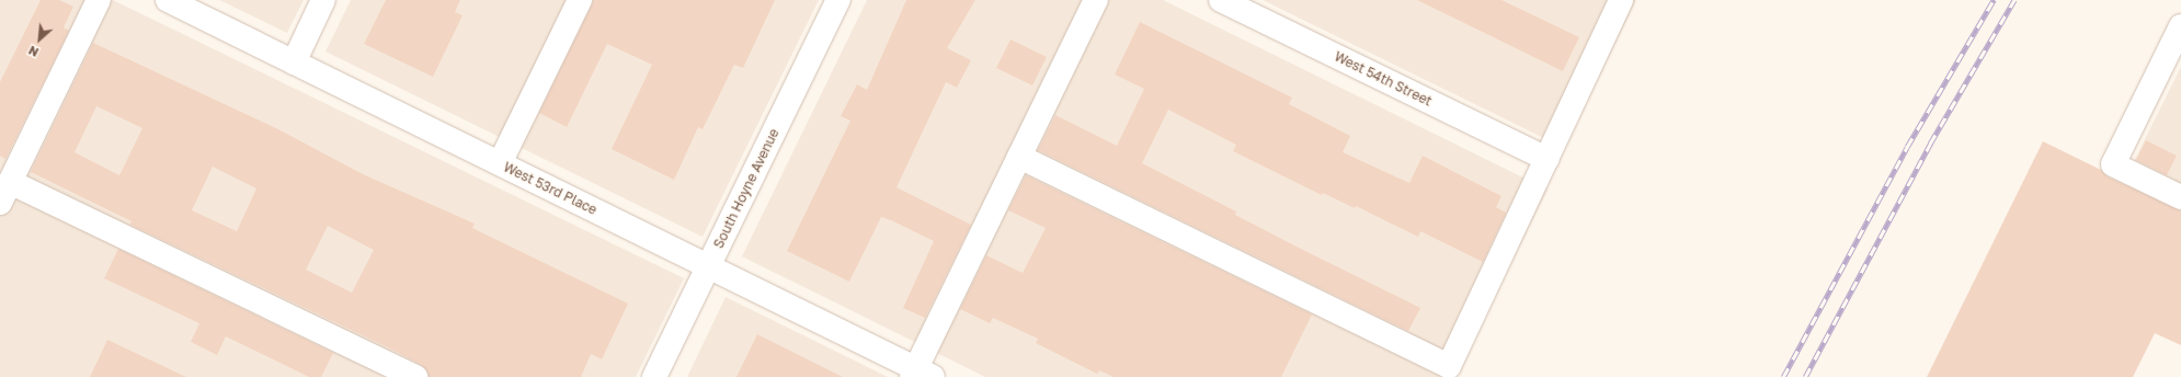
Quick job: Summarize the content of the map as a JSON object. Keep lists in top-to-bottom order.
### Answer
{
  "streets": {
    "street": ["West 54th Street", "West 53rd Place", "South Hoyne Avenue"]
  },
  "crossings": [
    ["West 53rd Place", "South Hoyne Avenue"]
  ],
  "north": "bottom left"
}
